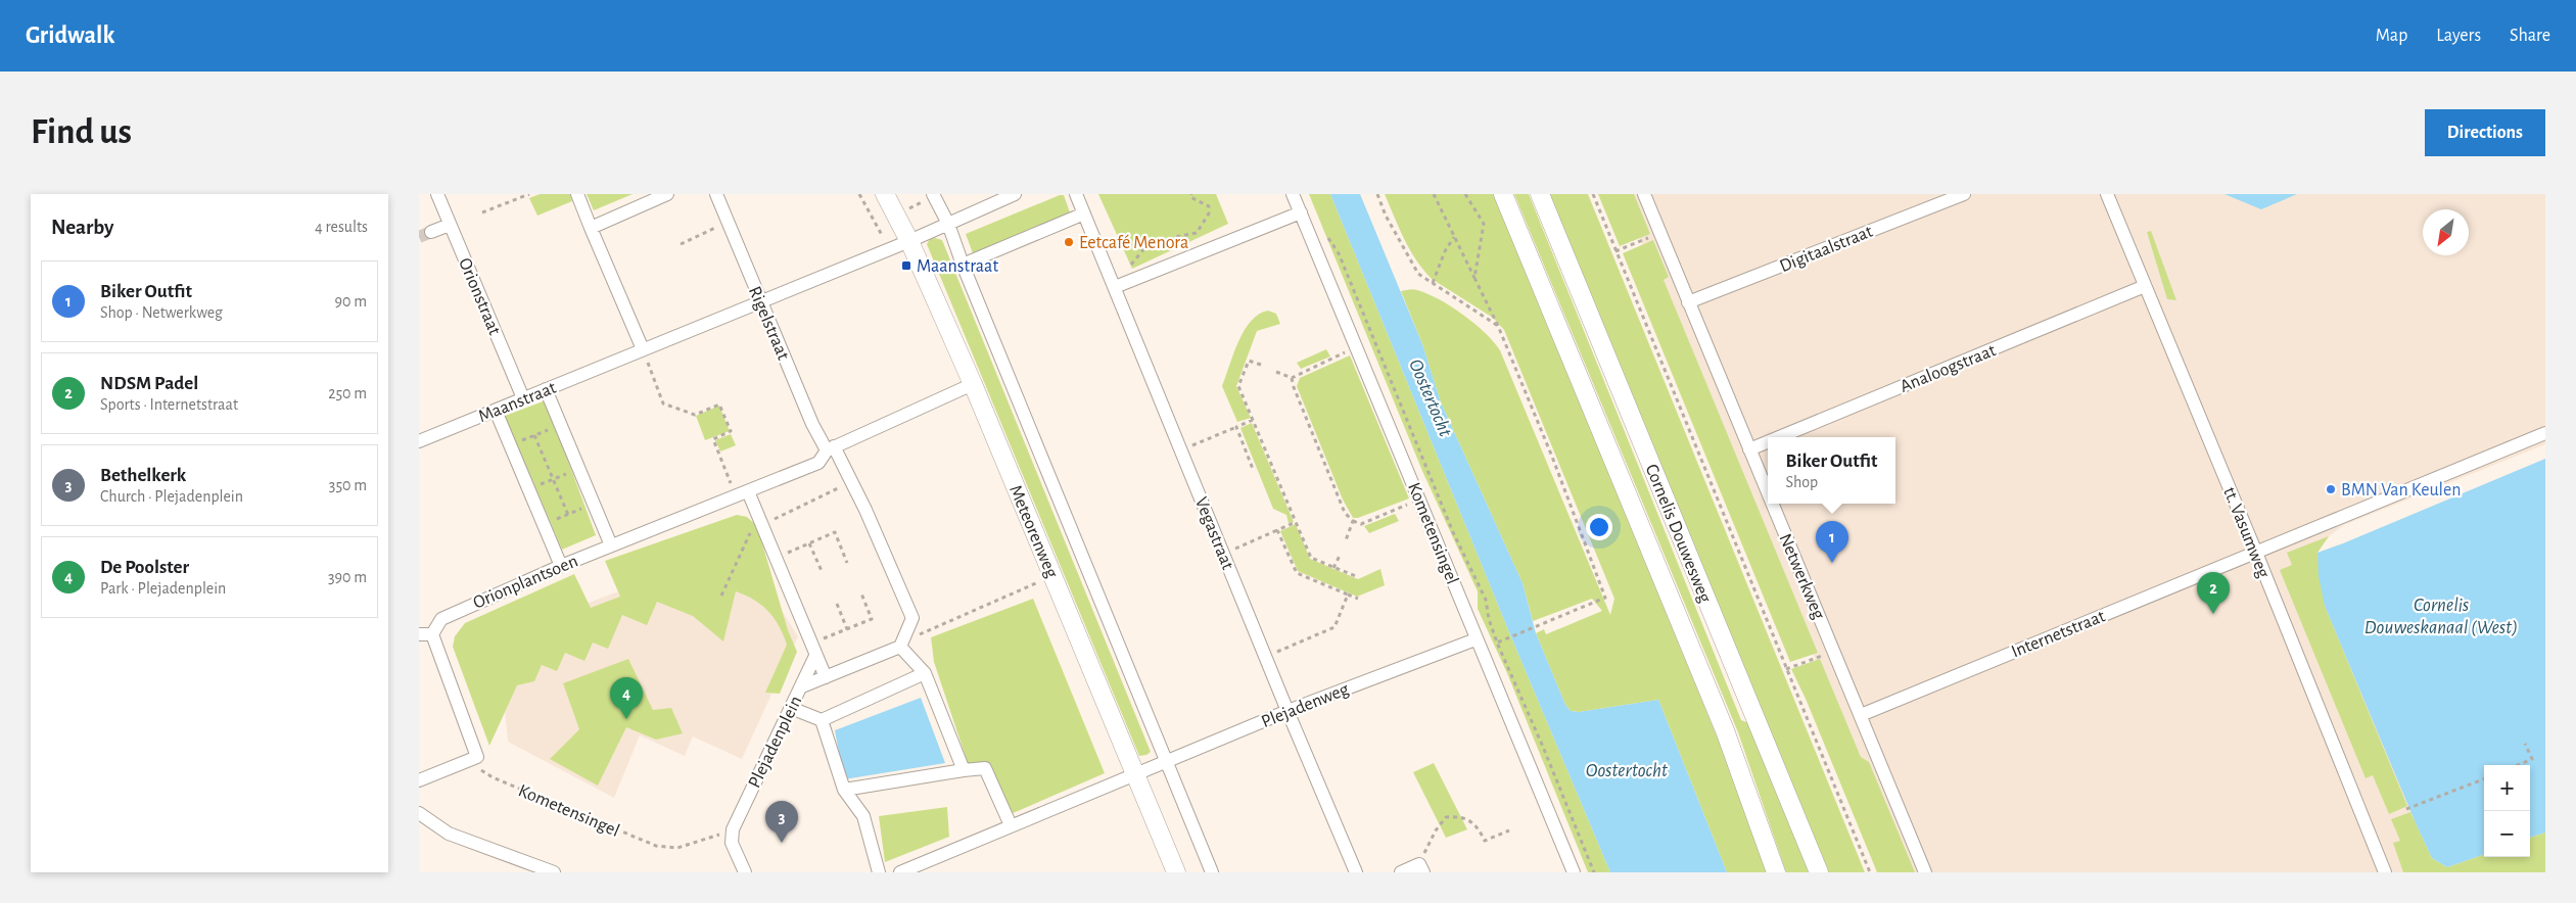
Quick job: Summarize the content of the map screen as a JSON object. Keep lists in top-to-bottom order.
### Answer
{
  "streets": {
    "main road": ["Meteorenweg", "Cornelis Douwesweg"],
    "street": [
      "Digitaalstraat",
      "Orionstraat",
      "Rigelstraat",
      "Analoogstraat",
      "Maanstraat",
      "tt. Vasumweg",
      "Vegastraat",
      "Kometensingel",
      "Netwerkweg",
      "Orionplantsoen",
      "Internetstraat",
      "Plejadenweg",
      "Plejadenplein"
    ]
  },
  "crossings": [
    ["Digitaalstraat", "Netwerkweg"],
    ["Orionstraat", "Maanstraat"],
    ["Rigelstraat", "Maanstraat"],
    ["Rigelstraat", "Orionplantsoen"],
    ["Analoogstraat", "tt. Vasumweg"],
    ["Analoogstraat", "Netwerkweg"],
    ["Maanstraat", "Meteorenweg"],
    ["Meteorenweg", "Plejadenweg"],
    ["tt. Vasumweg", "Internetstraat"],
    ["Vegastraat", "Plejadenweg"],
    ["Kometensingel", "Orionplantsoen"],
    ["Kometensingel", "Plejadenweg"],
    ["Kometensingel", "Plejadenplein"],
    ["Netwerkweg", "Internetstraat"]
  ],
  "water": ["Oostertocht", "Cornelis Douweskanaal (West)"],
  "places": {
    "other": ["Eetcafé Menora", "BMN Van Keulen"],
    "transit": ["Maanstraat"]
  },
  "north": "bottom left",
  "page": {
    "header": "Gridwalk",
    "nav": ["Map", "Layers", "Share"],
    "buttons": "Directions",
    "title": "Find us",
    "heading": ["Nearby", "4 results"],
    "list": [
      {
        "mark": "1",
        "name": "Biker Outfit",
        "note": "Shop · Netwerkweg",
        "value": "90 m"
      },
      {
        "mark": "2",
        "name": "NDSM Padel",
        "note": "Sports · Internetstraat",
        "value": "250 m"
      },
      {
        "mark": "3",
        "name": "Bethelkerk",
        "note": "Church · Plejadenplein",
        "value": "350 m"
      },
      {
        "mark": "4",
        "name": "De Poolster",
        "note": "Park · Plejadenplein",
        "value": "390 m"
      }
    ],
    "popup": ["Biker Outfit", "Shop"],
    "pins": [
      "1",
      "2",
      "4",
      "3"
    ],
    "map_buttons": ["+", "−"]
  }
}
